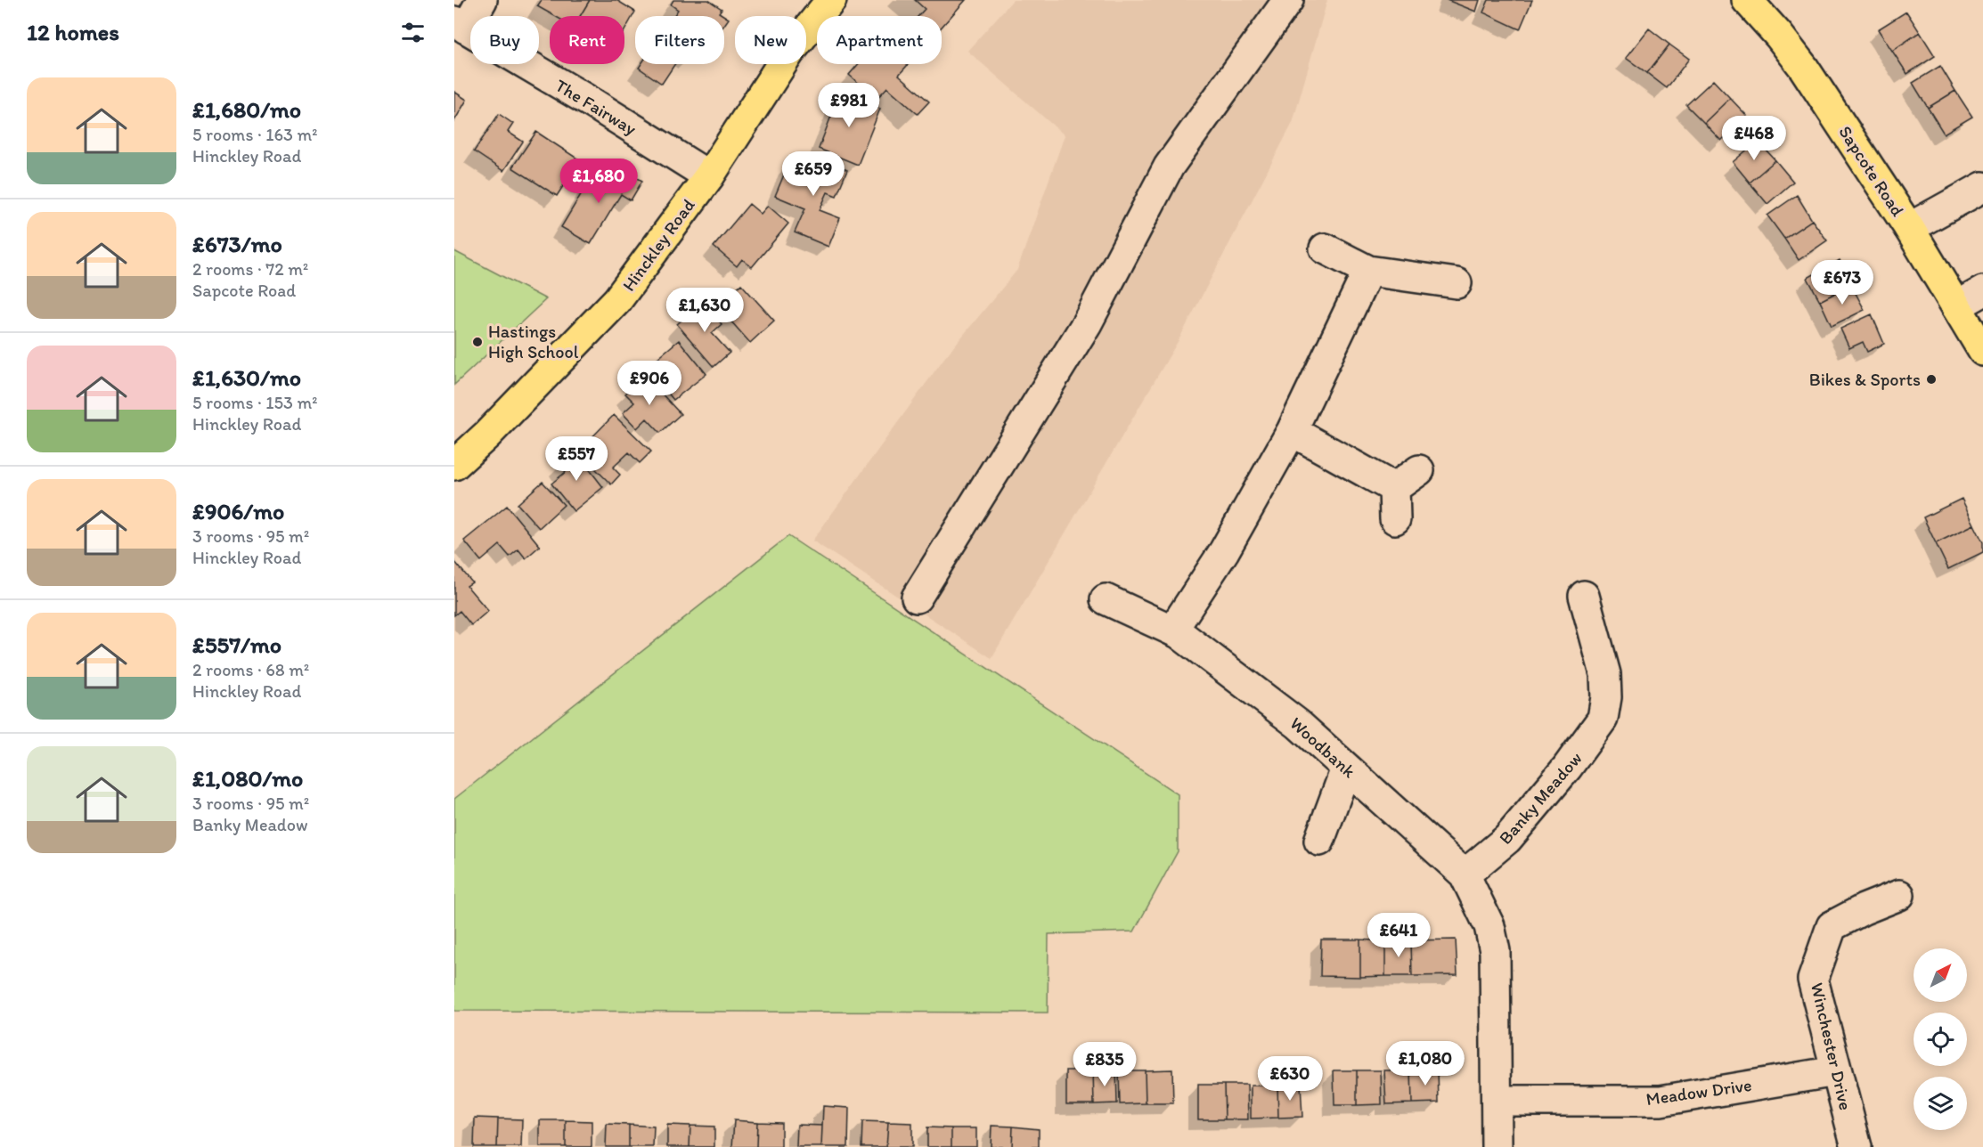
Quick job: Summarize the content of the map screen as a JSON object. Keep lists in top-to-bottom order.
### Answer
{
  "streets": {
    "main road": ["Sapcote Road", "Hinckley Road"],
    "street": [
      "The Fairway",
      "Woodbank",
      "Banky Meadow",
      "Winchester Drive",
      "Meadow Drive"
    ]
  },
  "crossings": [
    ["The Fairway", "Hinckley Road"],
    ["Woodbank", "Banky Meadow"],
    ["Winchester Drive", "Meadow Drive"]
  ],
  "places": ["Hastings High School", "Bikes & Sports"],
  "north": "top right",
  "page": {
    "heading": "12 homes",
    "chip": [
      "Buy",
      "Rent",
      "Filters",
      "New",
      "Apartment"
    ],
    "list": [
      {
        "name": "£1,680/mo",
        "note": "5 rooms · 163 m² · Hinckley Road"
      },
      {
        "name": "£673/mo",
        "note": "2 rooms · 72 m² · Sapcote Road"
      },
      {
        "name": "£1,630/mo",
        "note": "5 rooms · 153 m² · Hinckley Road"
      },
      {
        "name": "£906/mo",
        "note": "3 rooms · 95 m² · Hinckley Road"
      },
      {
        "name": "£557/mo",
        "note": "2 rooms · 68 m² · Hinckley Road"
      },
      {
        "name": "£1,080/mo",
        "note": "3 rooms · 95 m² · Banky Meadow"
      }
    ],
    "price": [
      "£981",
      "£468",
      "£659",
      "£1,680",
      "£673",
      "£1,630",
      "£906",
      "£557",
      "£641",
      "£1,080",
      "£835",
      "£630"
    ]
  }
}
